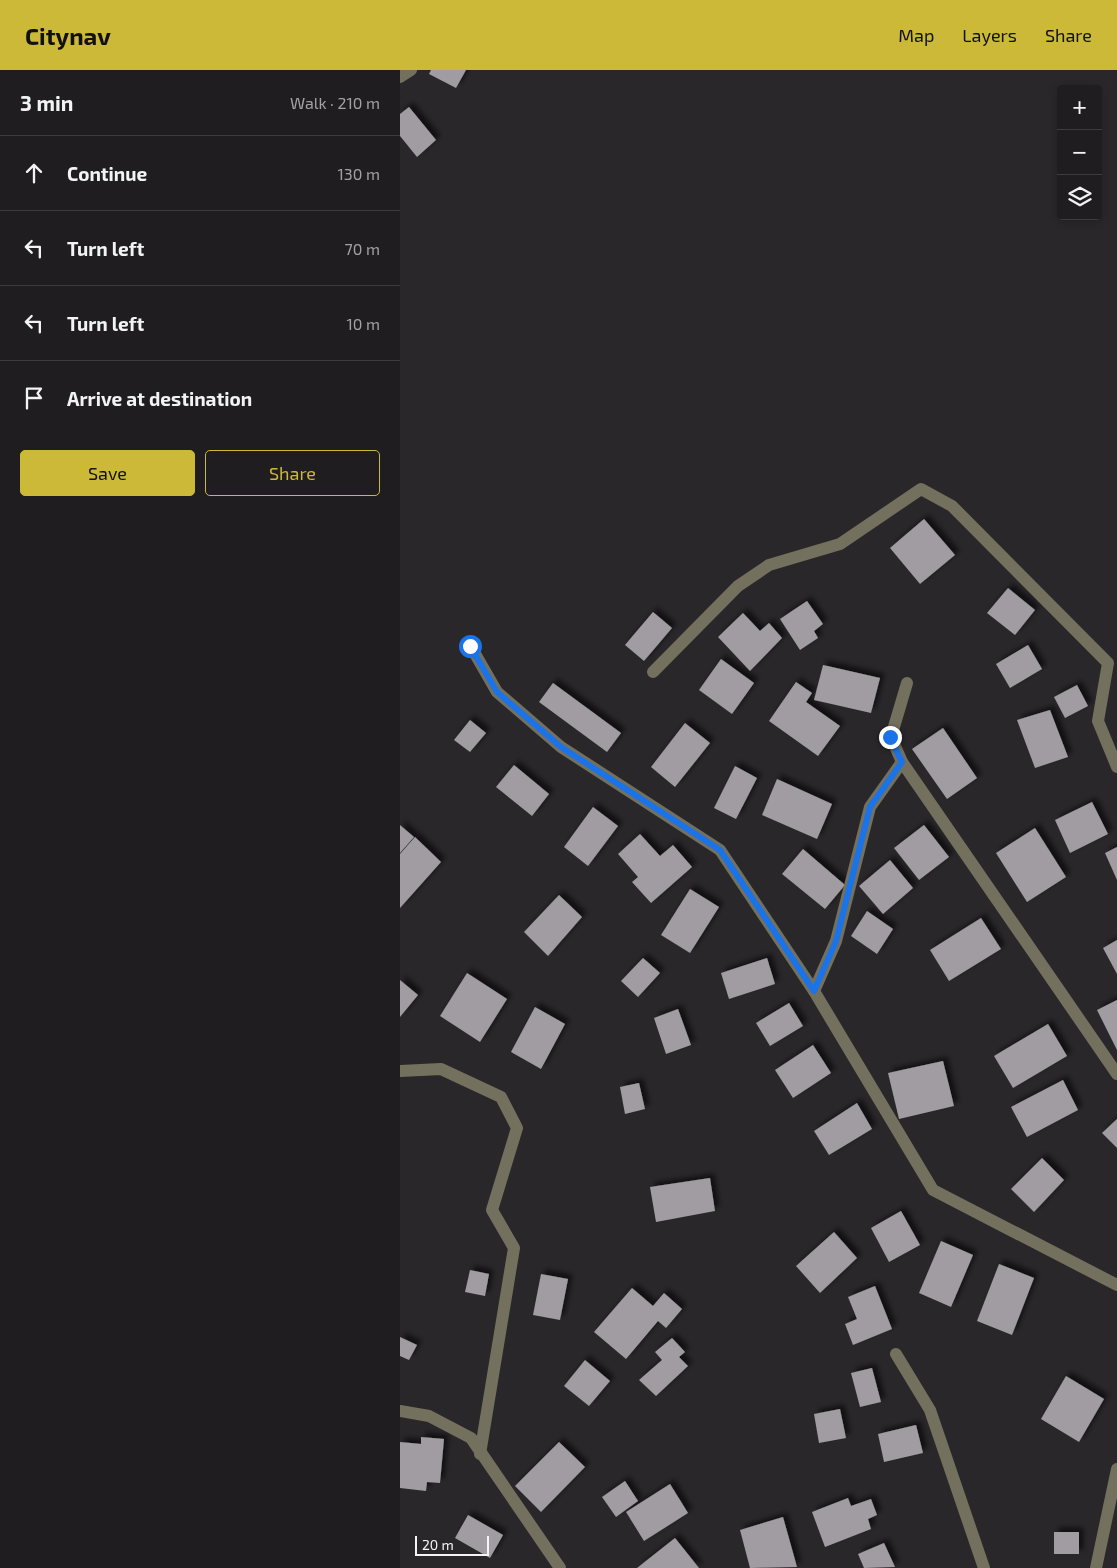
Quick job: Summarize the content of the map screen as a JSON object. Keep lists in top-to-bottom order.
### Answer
{
  "scale_bar": "20 m",
  "page": {
    "header": "Citynav",
    "nav": ["Map", "Layers", "Share"],
    "heading": ["3 min", "Walk · 210 m"],
    "map_buttons": ["+", "−"],
    "list": [
      ["Continue", "130 m"],
      ["Turn left", "70 m"],
      ["Turn left", "10 m"],
      "Arrive at destination"
    ],
    "buttons": ["Save", "Share"],
    "scale": "20 m"
  }
}
